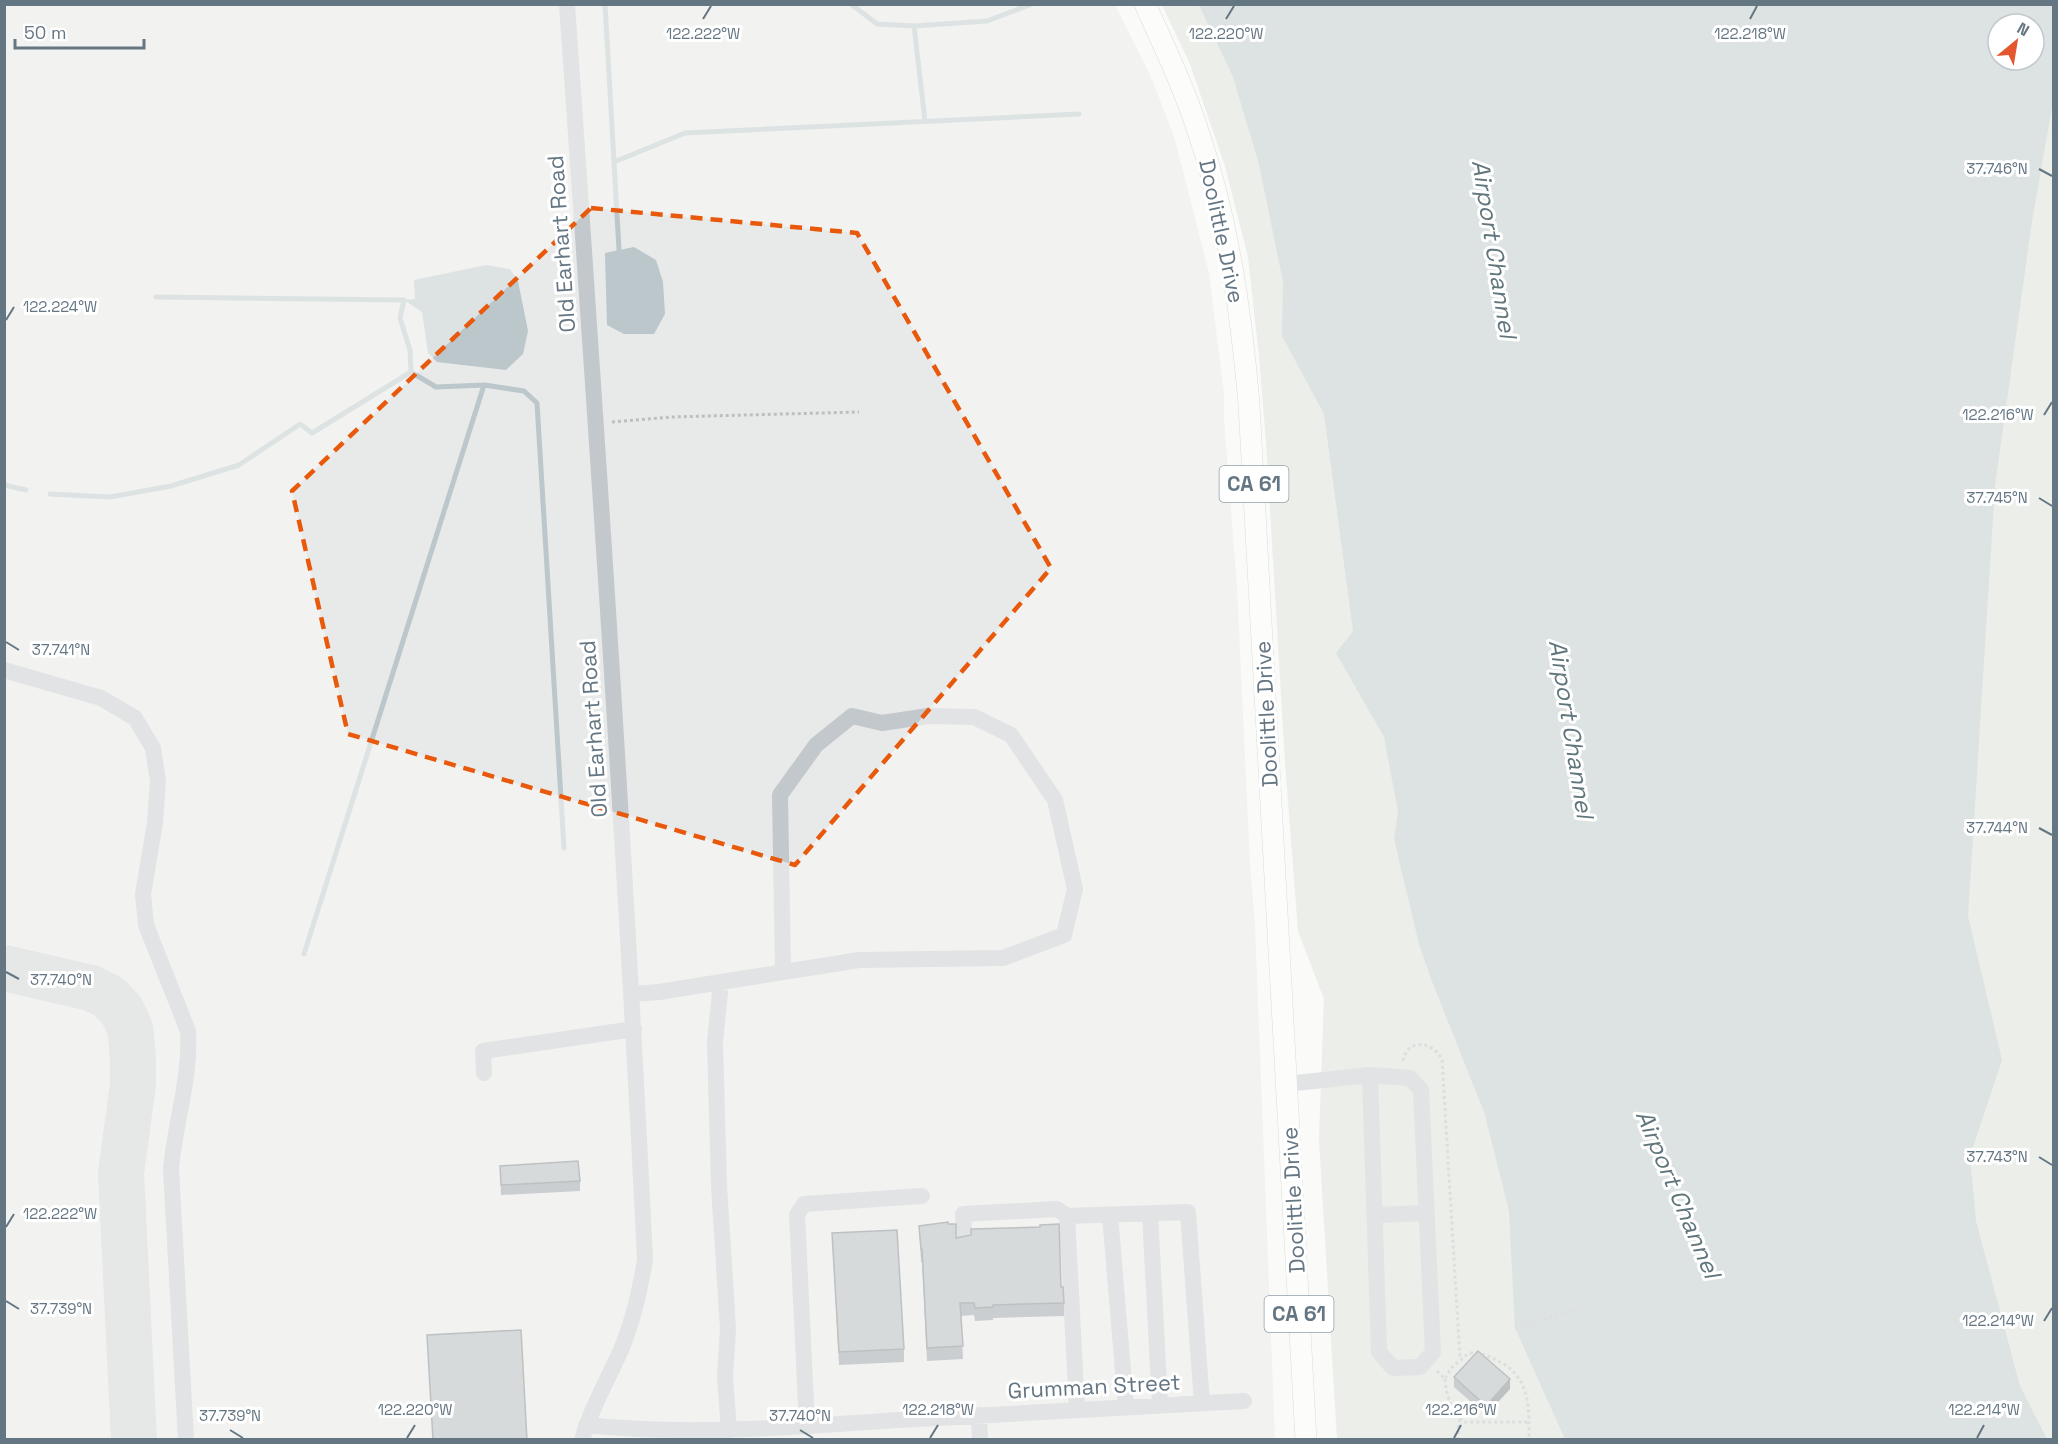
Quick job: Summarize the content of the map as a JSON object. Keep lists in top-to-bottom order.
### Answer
{
  "streets": {
    "main road": ["Doolittle Drive", "CA 61"],
    "street": ["Old Earhart Road", "Grumman Street"]
  },
  "crossings": [
    ["Old Earhart Road", "Grumman Street"]
  ],
  "water": ["Airport Channel"],
  "scale_bar": "50 m",
  "north": "top right",
  "coordinates": [
    "122.222°W",
    "122.220°W",
    "122.218°W",
    "37.746°N",
    "122.224°W",
    "122.216°W",
    "37.745°N",
    "37.741°N",
    "37.744°N",
    "37.740°N",
    "37.743°N",
    "37.739°N",
    "122.214°W"
  ]
}
